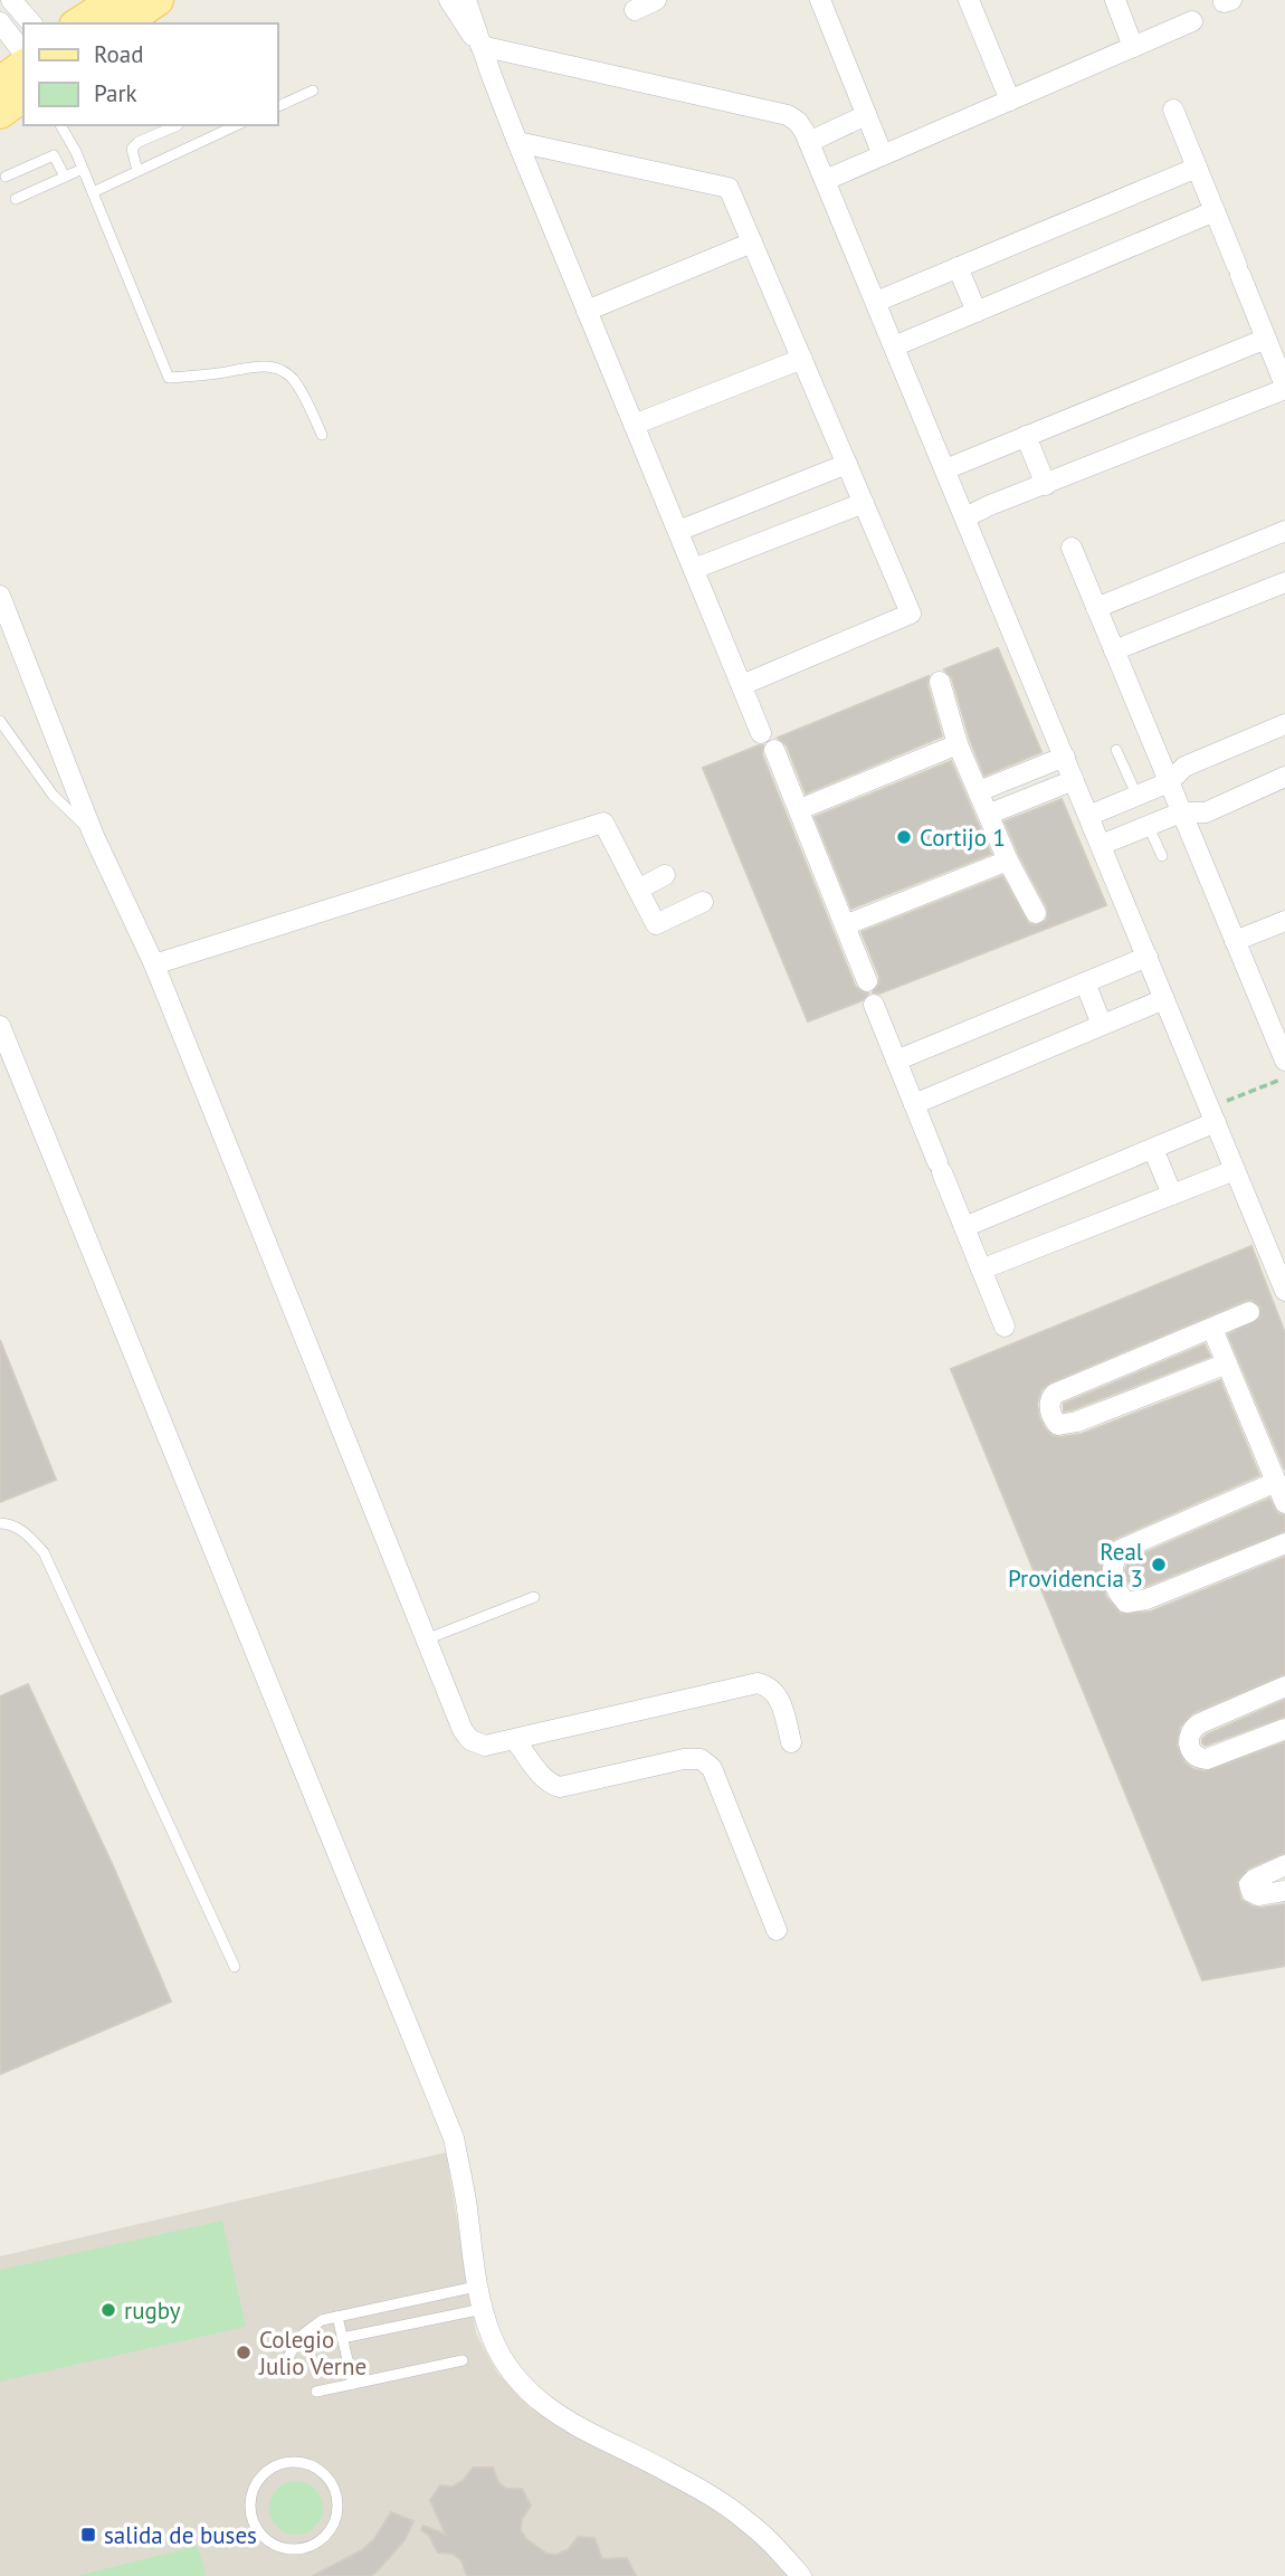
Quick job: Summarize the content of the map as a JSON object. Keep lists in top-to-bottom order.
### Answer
{
  "places": {
    "other": [
      "Cortijo 1",
      "Real Providencia 3",
      "rugby",
      "Colegio Julio Verne"
    ],
    "transit": ["salida de buses"]
  },
  "legend": ["Road", "Park"]
}
